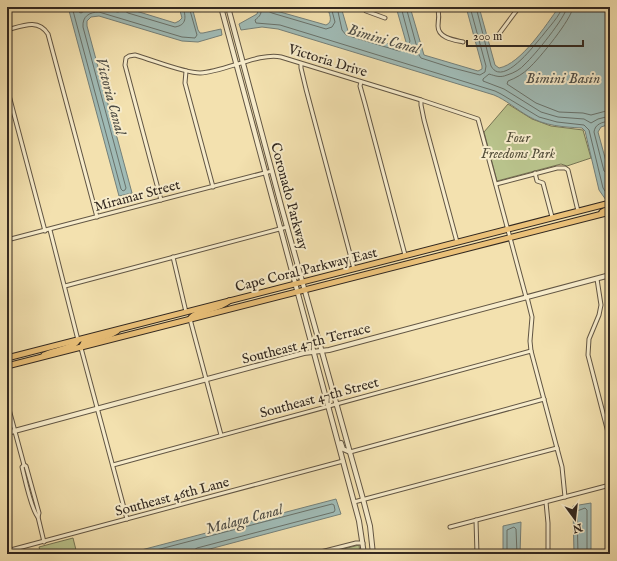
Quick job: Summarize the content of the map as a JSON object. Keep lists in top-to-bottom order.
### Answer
{
  "streets": {
    "main road": ["Cape Coral Parkway East"],
    "street": [
      "Victoria Drive",
      "Miramar Street",
      "Coronado Parkway",
      "Southeast 47th Terrace",
      "Southeast 47th Street",
      "Southeast 46th Lane"
    ]
  },
  "crossings": [
    ["Victoria Drive", "Miramar Street"],
    ["Victoria Drive", "Coronado Parkway"],
    ["Miramar Street", "Coronado Parkway"],
    ["Coronado Parkway", "Cape Coral Parkway East"],
    ["Coronado Parkway", "Southeast 47th Terrace"],
    ["Coronado Parkway", "Southeast 47th Street"],
    ["Coronado Parkway", "Southeast 46th Lane"]
  ],
  "water": [
    "Bimini Canal",
    "Bimini Basin",
    "Victoria Canal",
    "Malaga Canal"
  ],
  "parks": ["Four Freedoms Park"],
  "scale_bar": "200 m",
  "north": "bottom"
}
